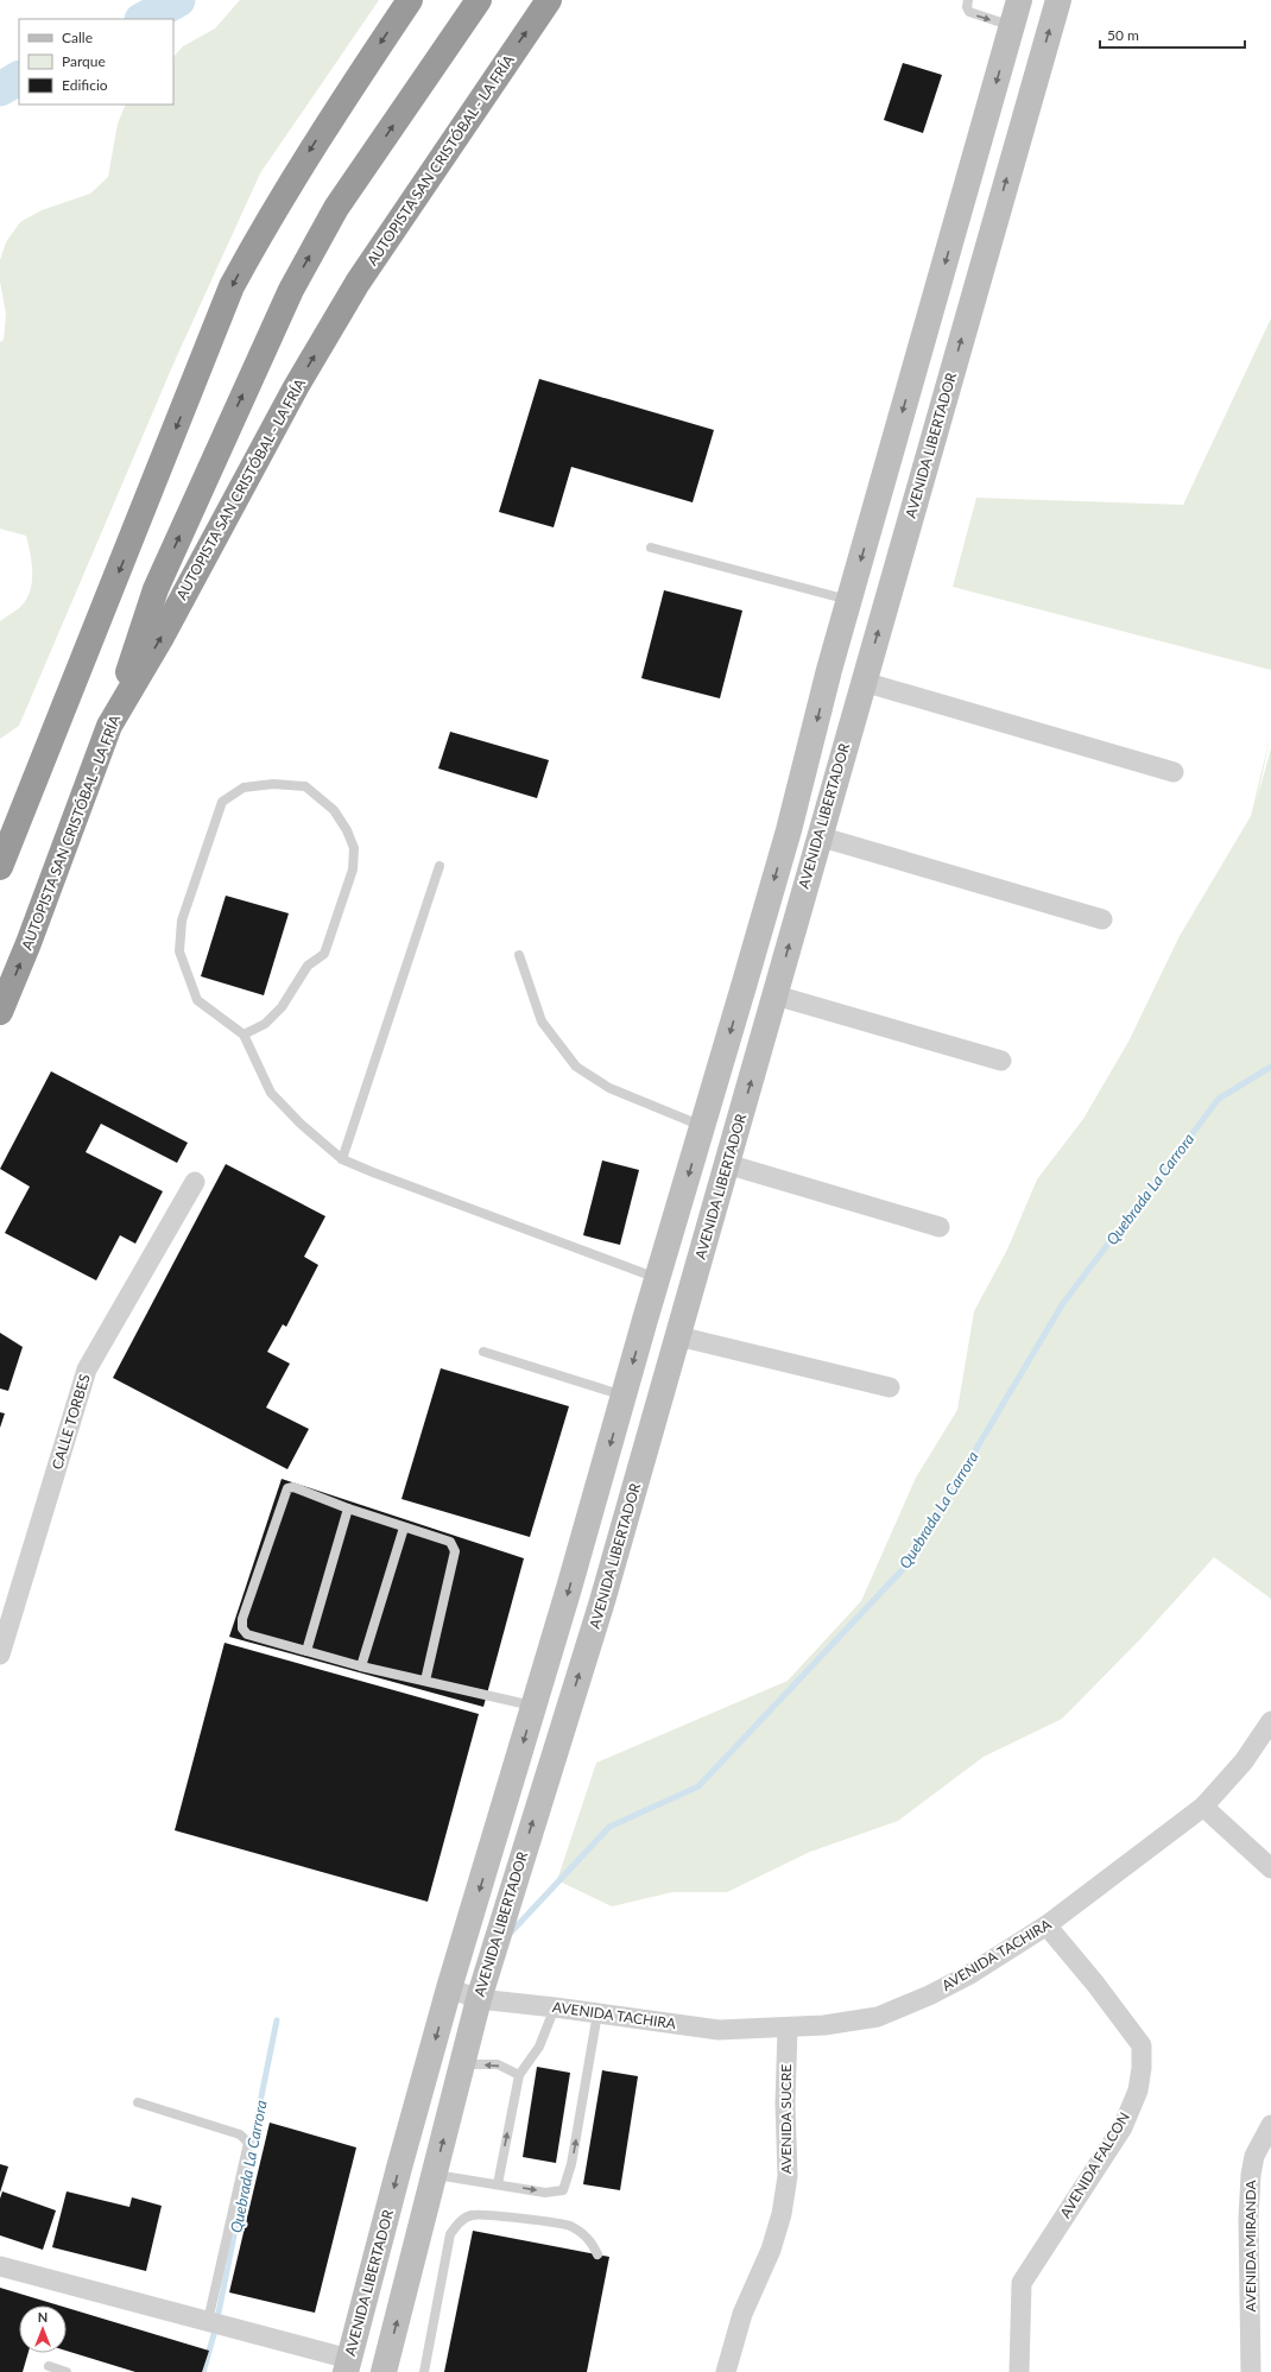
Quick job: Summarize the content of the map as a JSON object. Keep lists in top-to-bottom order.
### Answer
{
  "streets": {
    "highway": ["AUTOPISTA SAN CRISTÓBAL - LA FRÍA"],
    "main road": ["AVENIDA LIBERTADOR"],
    "street": [
      "CALLE TORBES",
      "AVENIDA TACHIRA",
      "AVENIDA SUCRE",
      "AVENIDA FALCON",
      "AVENIDA MIRANDA"
    ]
  },
  "crossings": [
    ["AVENIDA LIBERTADOR", "AVENIDA TACHIRA"],
    ["AVENIDA TACHIRA", "AVENIDA SUCRE"],
    ["AVENIDA TACHIRA", "AVENIDA FALCON"]
  ],
  "water": ["Quebrada La Carrora"],
  "legend": ["Calle", "Parque", "Edificio"],
  "scale_bar": "50 m",
  "north": "top"
}
